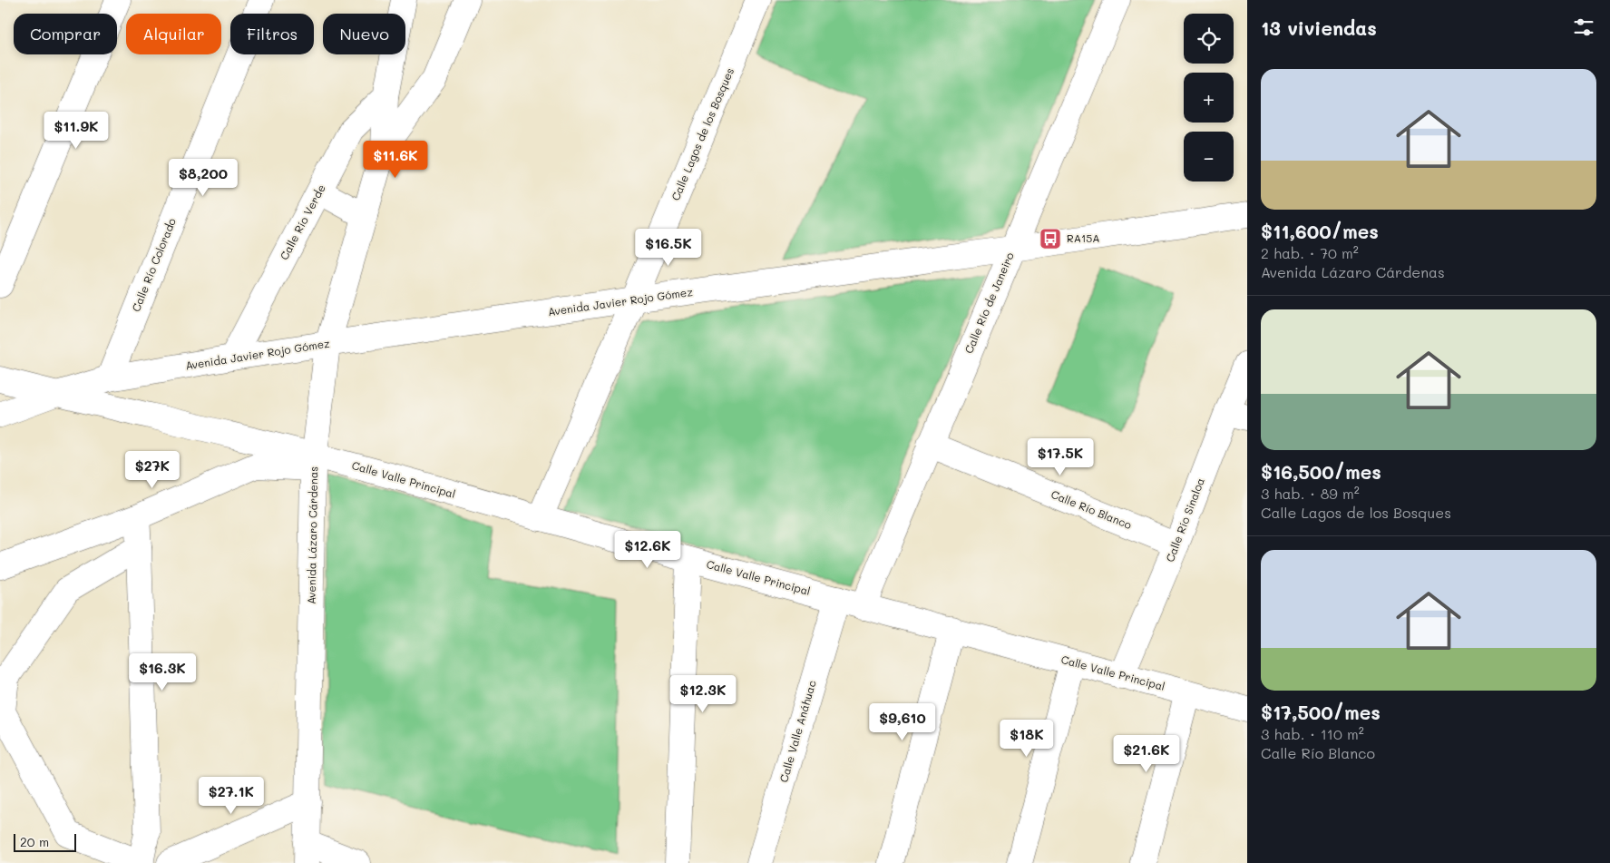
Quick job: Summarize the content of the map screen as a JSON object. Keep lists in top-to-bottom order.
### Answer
{
  "streets": {
    "street": [
      "Calle Lagos de los Bosques",
      "Calle Río Verde",
      "Calle Río Colorado",
      "Avenida Javier Rojo Gómez",
      "Calle Río de Janeiro",
      "Calle Valle Principal",
      "Calle Río Blanco",
      "Calle Río Sinaloa",
      "Avenida Lázaro Cárdenas",
      "Calle Valle Anáhuac"
    ]
  },
  "crossings": [
    ["Calle Lagos de los Bosques", "Avenida Javier Rojo Gómez"],
    ["Calle Lagos de los Bosques", "Calle Valle Principal"],
    ["Calle Río Verde", "Avenida Javier Rojo Gómez"],
    ["Calle Río Verde", "Avenida Lázaro Cárdenas"],
    ["Calle Río Colorado", "Avenida Javier Rojo Gómez"],
    ["Avenida Javier Rojo Gómez", "Calle Río de Janeiro"],
    ["Avenida Javier Rojo Gómez", "Calle Valle Principal"],
    ["Avenida Javier Rojo Gómez", "Avenida Lázaro Cárdenas"],
    ["Calle Río de Janeiro", "Calle Valle Principal"],
    ["Calle Río de Janeiro", "Calle Río Blanco"],
    ["Calle Valle Principal", "Calle Río Sinaloa"],
    ["Calle Valle Principal", "Avenida Lázaro Cárdenas"],
    ["Calle Valle Principal", "Calle Valle Anáhuac"],
    ["Calle Río Blanco", "Calle Río Sinaloa"]
  ],
  "places": {
    "bus stop": ["RA15A"]
  },
  "scale_bar": "20 m",
  "page": {
    "heading": "13 viviendas",
    "map_buttons": ["+", "−"],
    "chip": [
      "Comprar",
      "Alquilar",
      "Filtros",
      "Nuevo"
    ],
    "list": [
      {
        "name": "$11,600/mes",
        "note": "2 hab. · 70 m² · Avenida Lázaro Cárdenas"
      },
      {
        "name": "$16,500/mes",
        "note": "3 hab. · 89 m² · Calle Lagos de los Bosques"
      },
      {
        "name": "$17,500/mes",
        "note": "3 hab. · 110 m² · Calle Río Blanco"
      }
    ],
    "price": [
      "$11.9K",
      "$11.6K",
      "$8,200",
      "$16.5K",
      "$17.5K",
      "$27K",
      "$12.6K",
      "$16.3K",
      "$12.3K",
      "$9,610",
      "$18K",
      "$21.6K",
      "$27.1K"
    ],
    "scale": "20 m"
  }
}
